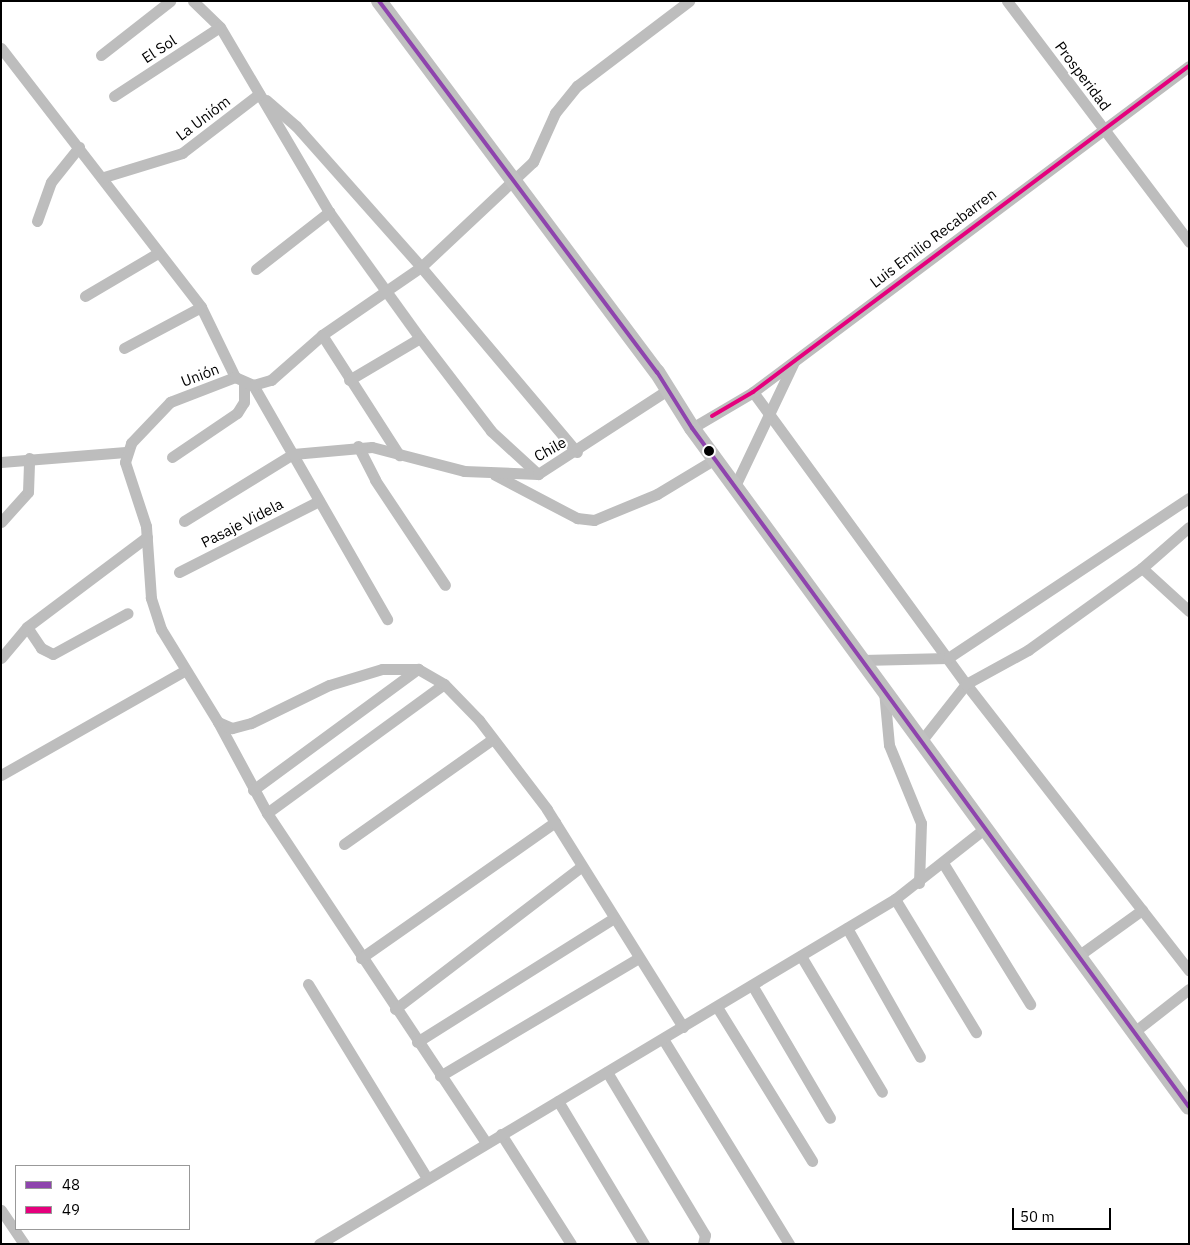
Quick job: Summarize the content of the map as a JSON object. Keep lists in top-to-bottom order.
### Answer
{
  "streets": {
    "street": [
      "El Sol",
      "Prosperidad",
      "La Unióm",
      "Luis Emilio Recabarren",
      "Unión",
      "Chile",
      "Pasaje Videla"
    ]
  },
  "crossings": [
    ["Prosperidad", "Luis Emilio Recabarren"]
  ],
  "lines": ["transit line 48", "transit line 49"],
  "legend": ["48", "49"],
  "scale_bar": "50 m"
}
